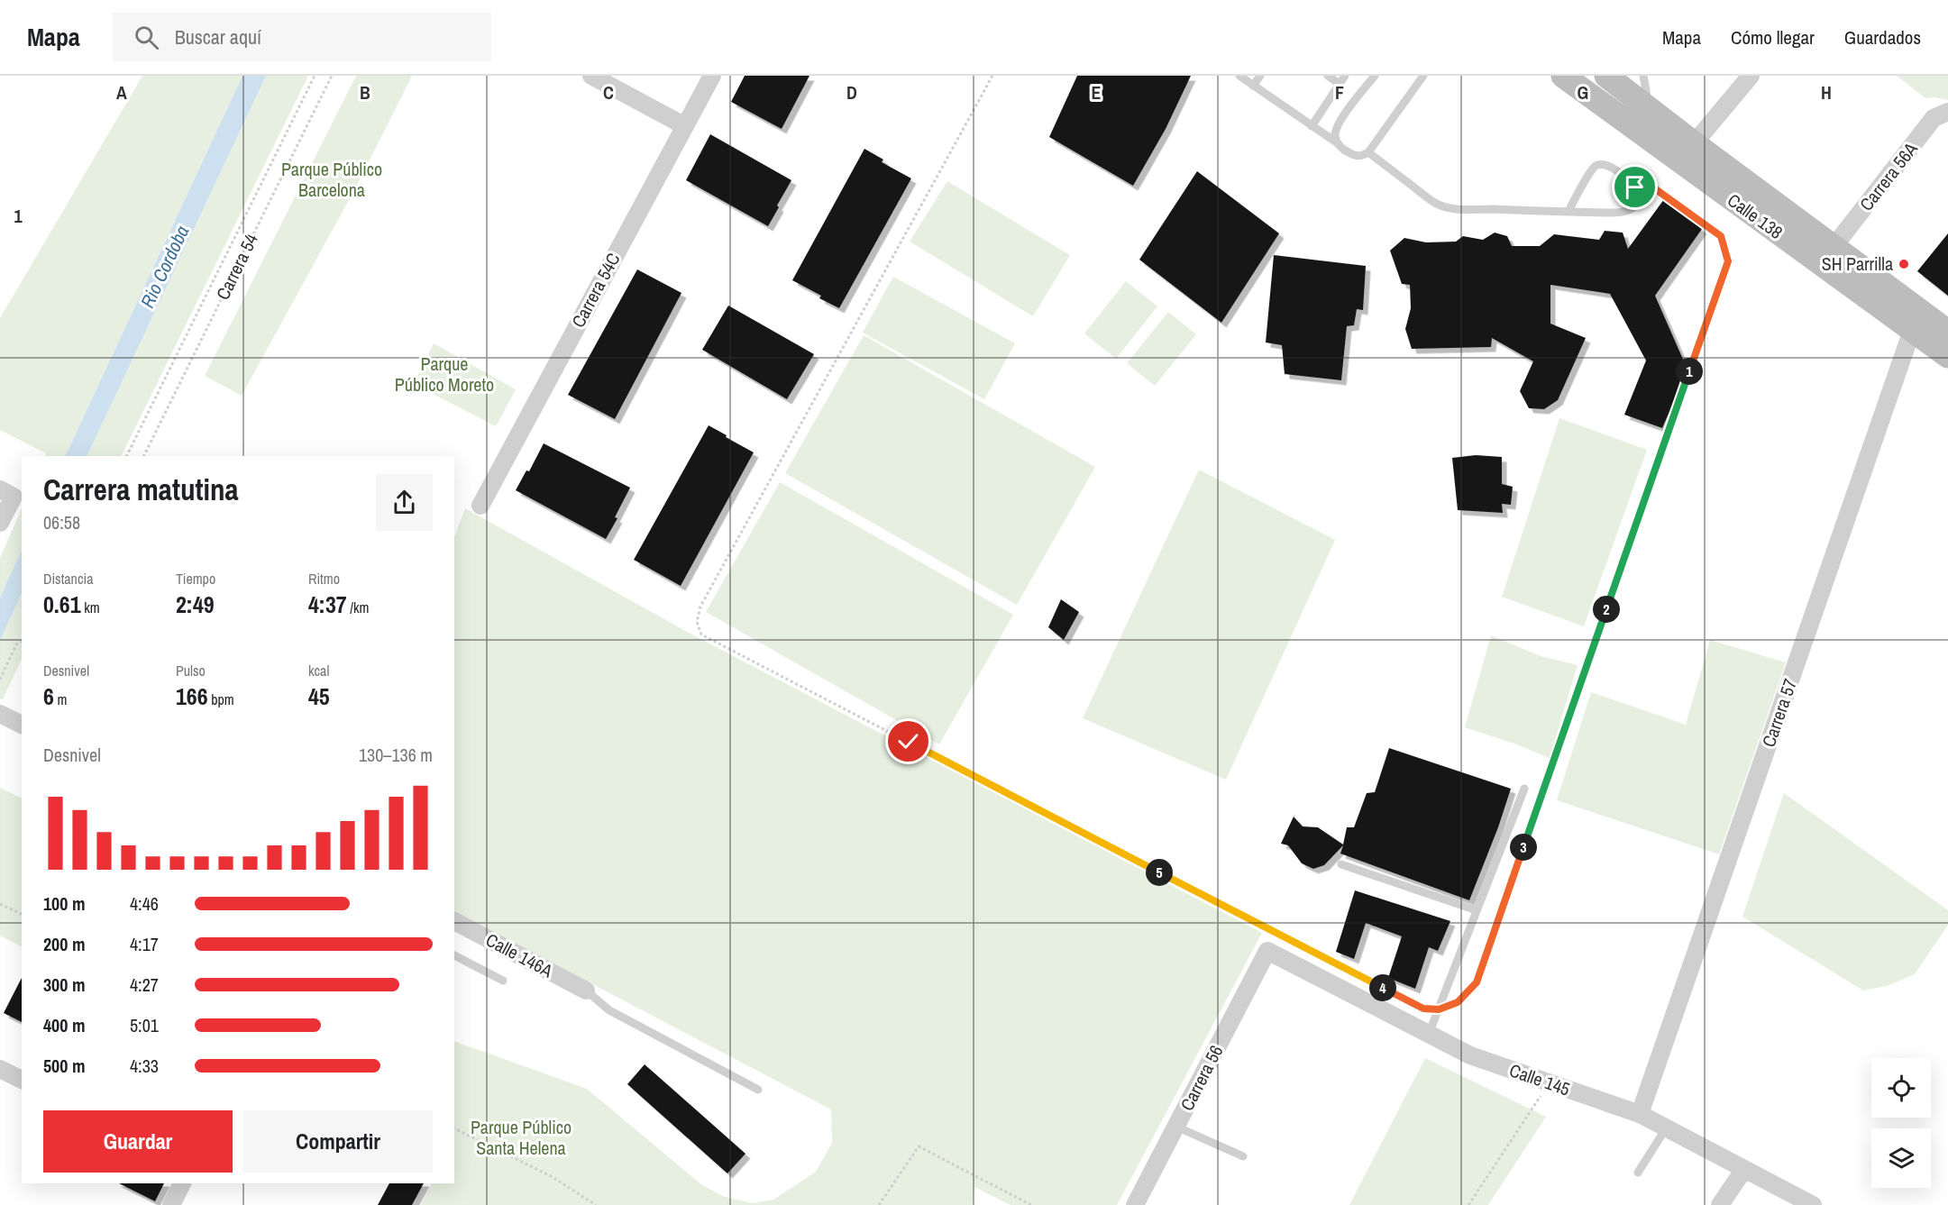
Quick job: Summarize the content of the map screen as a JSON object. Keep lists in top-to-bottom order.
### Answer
{
  "streets": {
    "main road": ["Calle 138"],
    "street": [
      "Carrera 56A",
      "Carrera 54C",
      "Carrera 57",
      "Calle 146A",
      "Carrera 56",
      "Calle 145"
    ],
    "path": ["Carrera 54"]
  },
  "crossings": [
    ["Carrera 56A", "Calle 138"],
    ["Calle 138", "Carrera 57"],
    ["Carrera 57", "Calle 145"],
    ["Carrera 56", "Calle 145"]
  ],
  "water": ["Rio Cordoba"],
  "parks": ["Parque Público Barcelona", "Parque Público Moreto", "Parque Público Santa Helena"],
  "places": ["SH Parrilla"],
  "page": {
    "header": "Mapa",
    "search": "Buscar aquí",
    "nav": ["Mapa", "Cómo llegar", "Guardados"],
    "pins": [
      "1",
      "2",
      "3",
      "5",
      "4"
    ],
    "heading": ["Carrera matutina", "06:58"],
    "stats": [
      ["Distancia", "0.61 km"],
      ["Tiempo", "2:49"],
      ["Ritmo", "4:37 /km"],
      ["Desnivel", "6 m"],
      ["Pulso", "166 bpm"],
      ["kcal", "45"]
    ],
    "chart": ["Desnivel", "130–136 m"],
    "list": [
      {
        "name": "100 m",
        "note": "4:46"
      },
      {
        "name": "200 m",
        "note": "4:17"
      },
      {
        "name": "300 m",
        "note": "4:27"
      },
      {
        "name": "400 m",
        "note": "5:01"
      },
      {
        "name": "500 m",
        "note": "4:33"
      }
    ],
    "buttons": ["Guardar", "Compartir"]
  },
  "grid": {
    "columns": [
      "A",
      "B",
      "C",
      "D",
      "E",
      "F",
      "G",
      "H"
    ],
    "rows": ["1"]
  }
}
